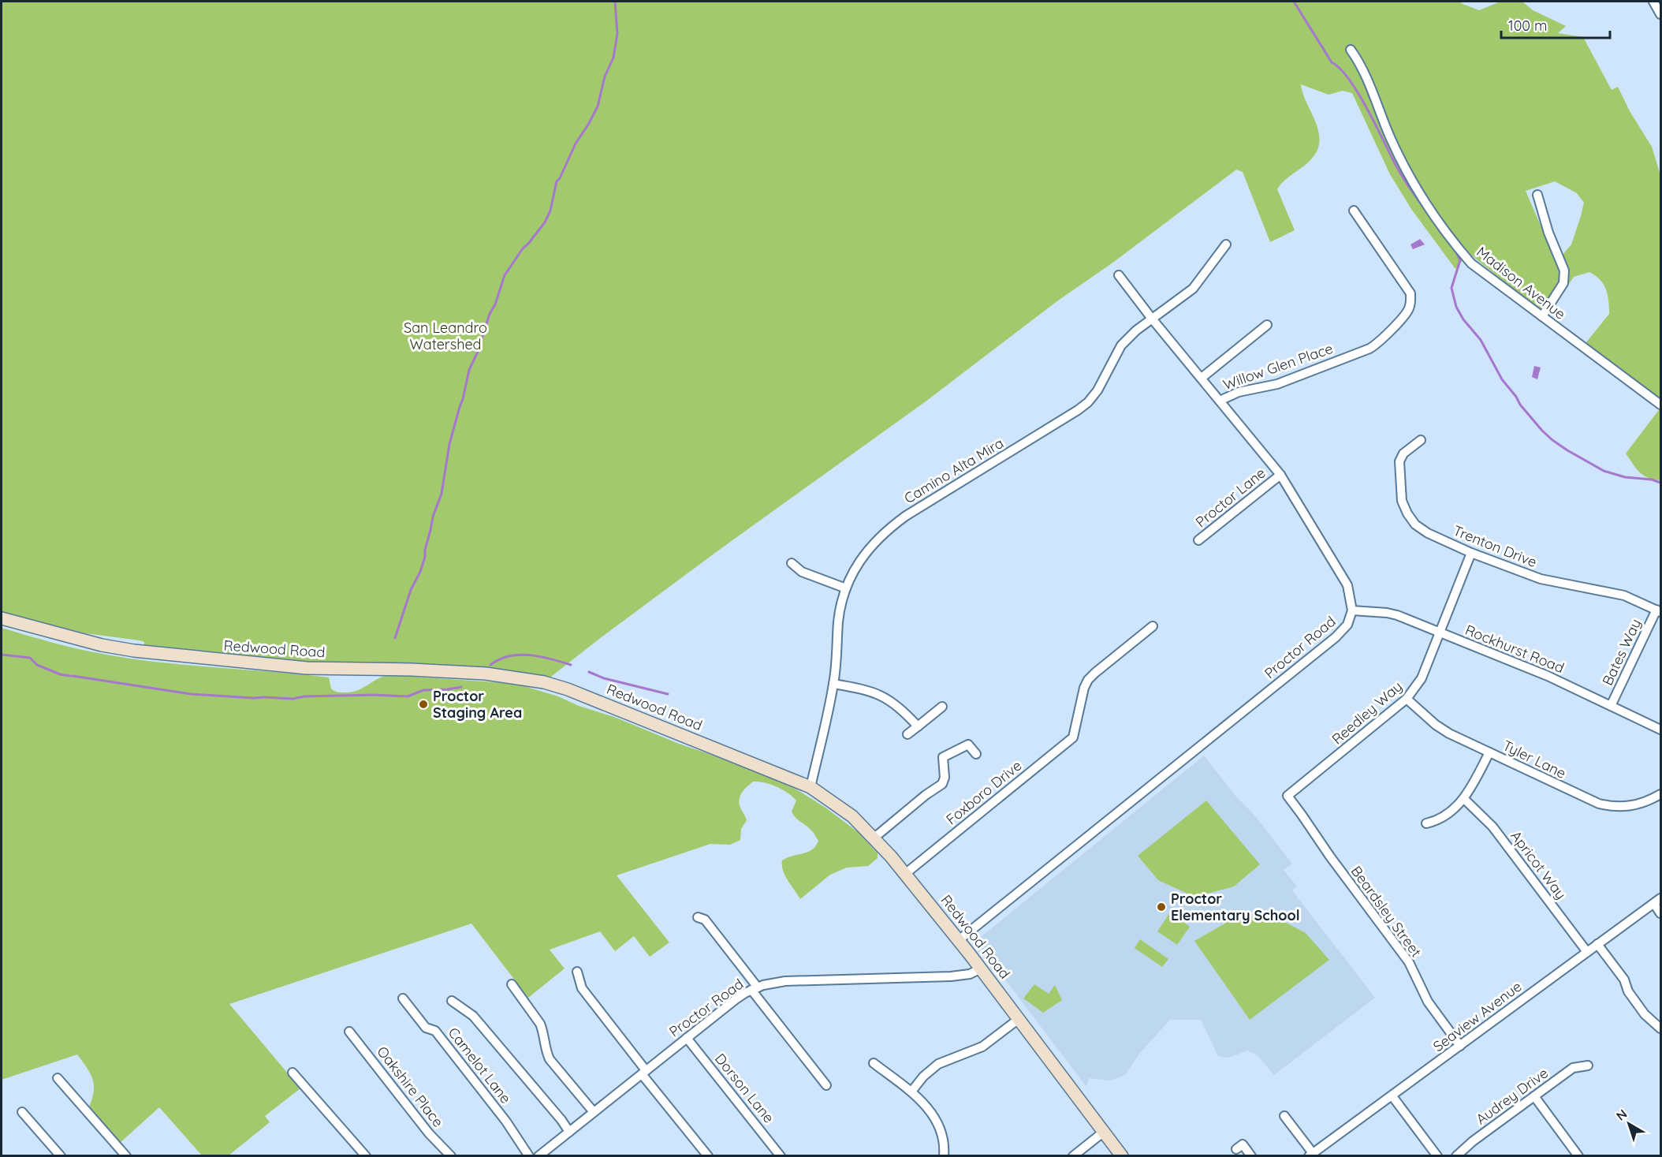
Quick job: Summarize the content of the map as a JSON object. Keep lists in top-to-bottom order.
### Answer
{
  "streets": {
    "main road": ["Redwood Road"],
    "street": [
      "Madison Avenue",
      "Willow Glen Place",
      "Camino Alta Mira",
      "Proctor Lane",
      "Trenton Drive",
      "Proctor Road",
      "Rockhurst Road",
      "Bates Way",
      "Reedley Way",
      "Tyler Lane",
      "Foxboro Drive",
      "Apricot Way",
      "Beardsley Street",
      "Seaview Avenue",
      "Camelot Lane",
      "Oakshire Place",
      "Dorson Lane",
      "Audrey Drive"
    ]
  },
  "crossings": [
    ["Willow Glen Place", "Proctor Road"],
    ["Camino Alta Mira", "Proctor Road"],
    ["Camino Alta Mira", "Redwood Road"],
    ["Proctor Lane", "Proctor Road"],
    ["Trenton Drive", "Bates Way"],
    ["Trenton Drive", "Reedley Way"],
    ["Proctor Road", "Redwood Road"],
    ["Proctor Road", "Rockhurst Road"],
    ["Proctor Road", "Dorson Lane"],
    ["Redwood Road", "Foxboro Drive"],
    ["Rockhurst Road", "Bates Way"],
    ["Rockhurst Road", "Reedley Way"],
    ["Reedley Way", "Tyler Lane"],
    ["Reedley Way", "Beardsley Street"],
    ["Apricot Way", "Seaview Avenue"],
    ["Beardsley Street", "Seaview Avenue"]
  ],
  "parks": ["San Leandro Watershed"],
  "places": ["Proctor Staging Area", "Proctor Elementary School"],
  "scale_bar": "100 m",
  "north": "top left"
}
